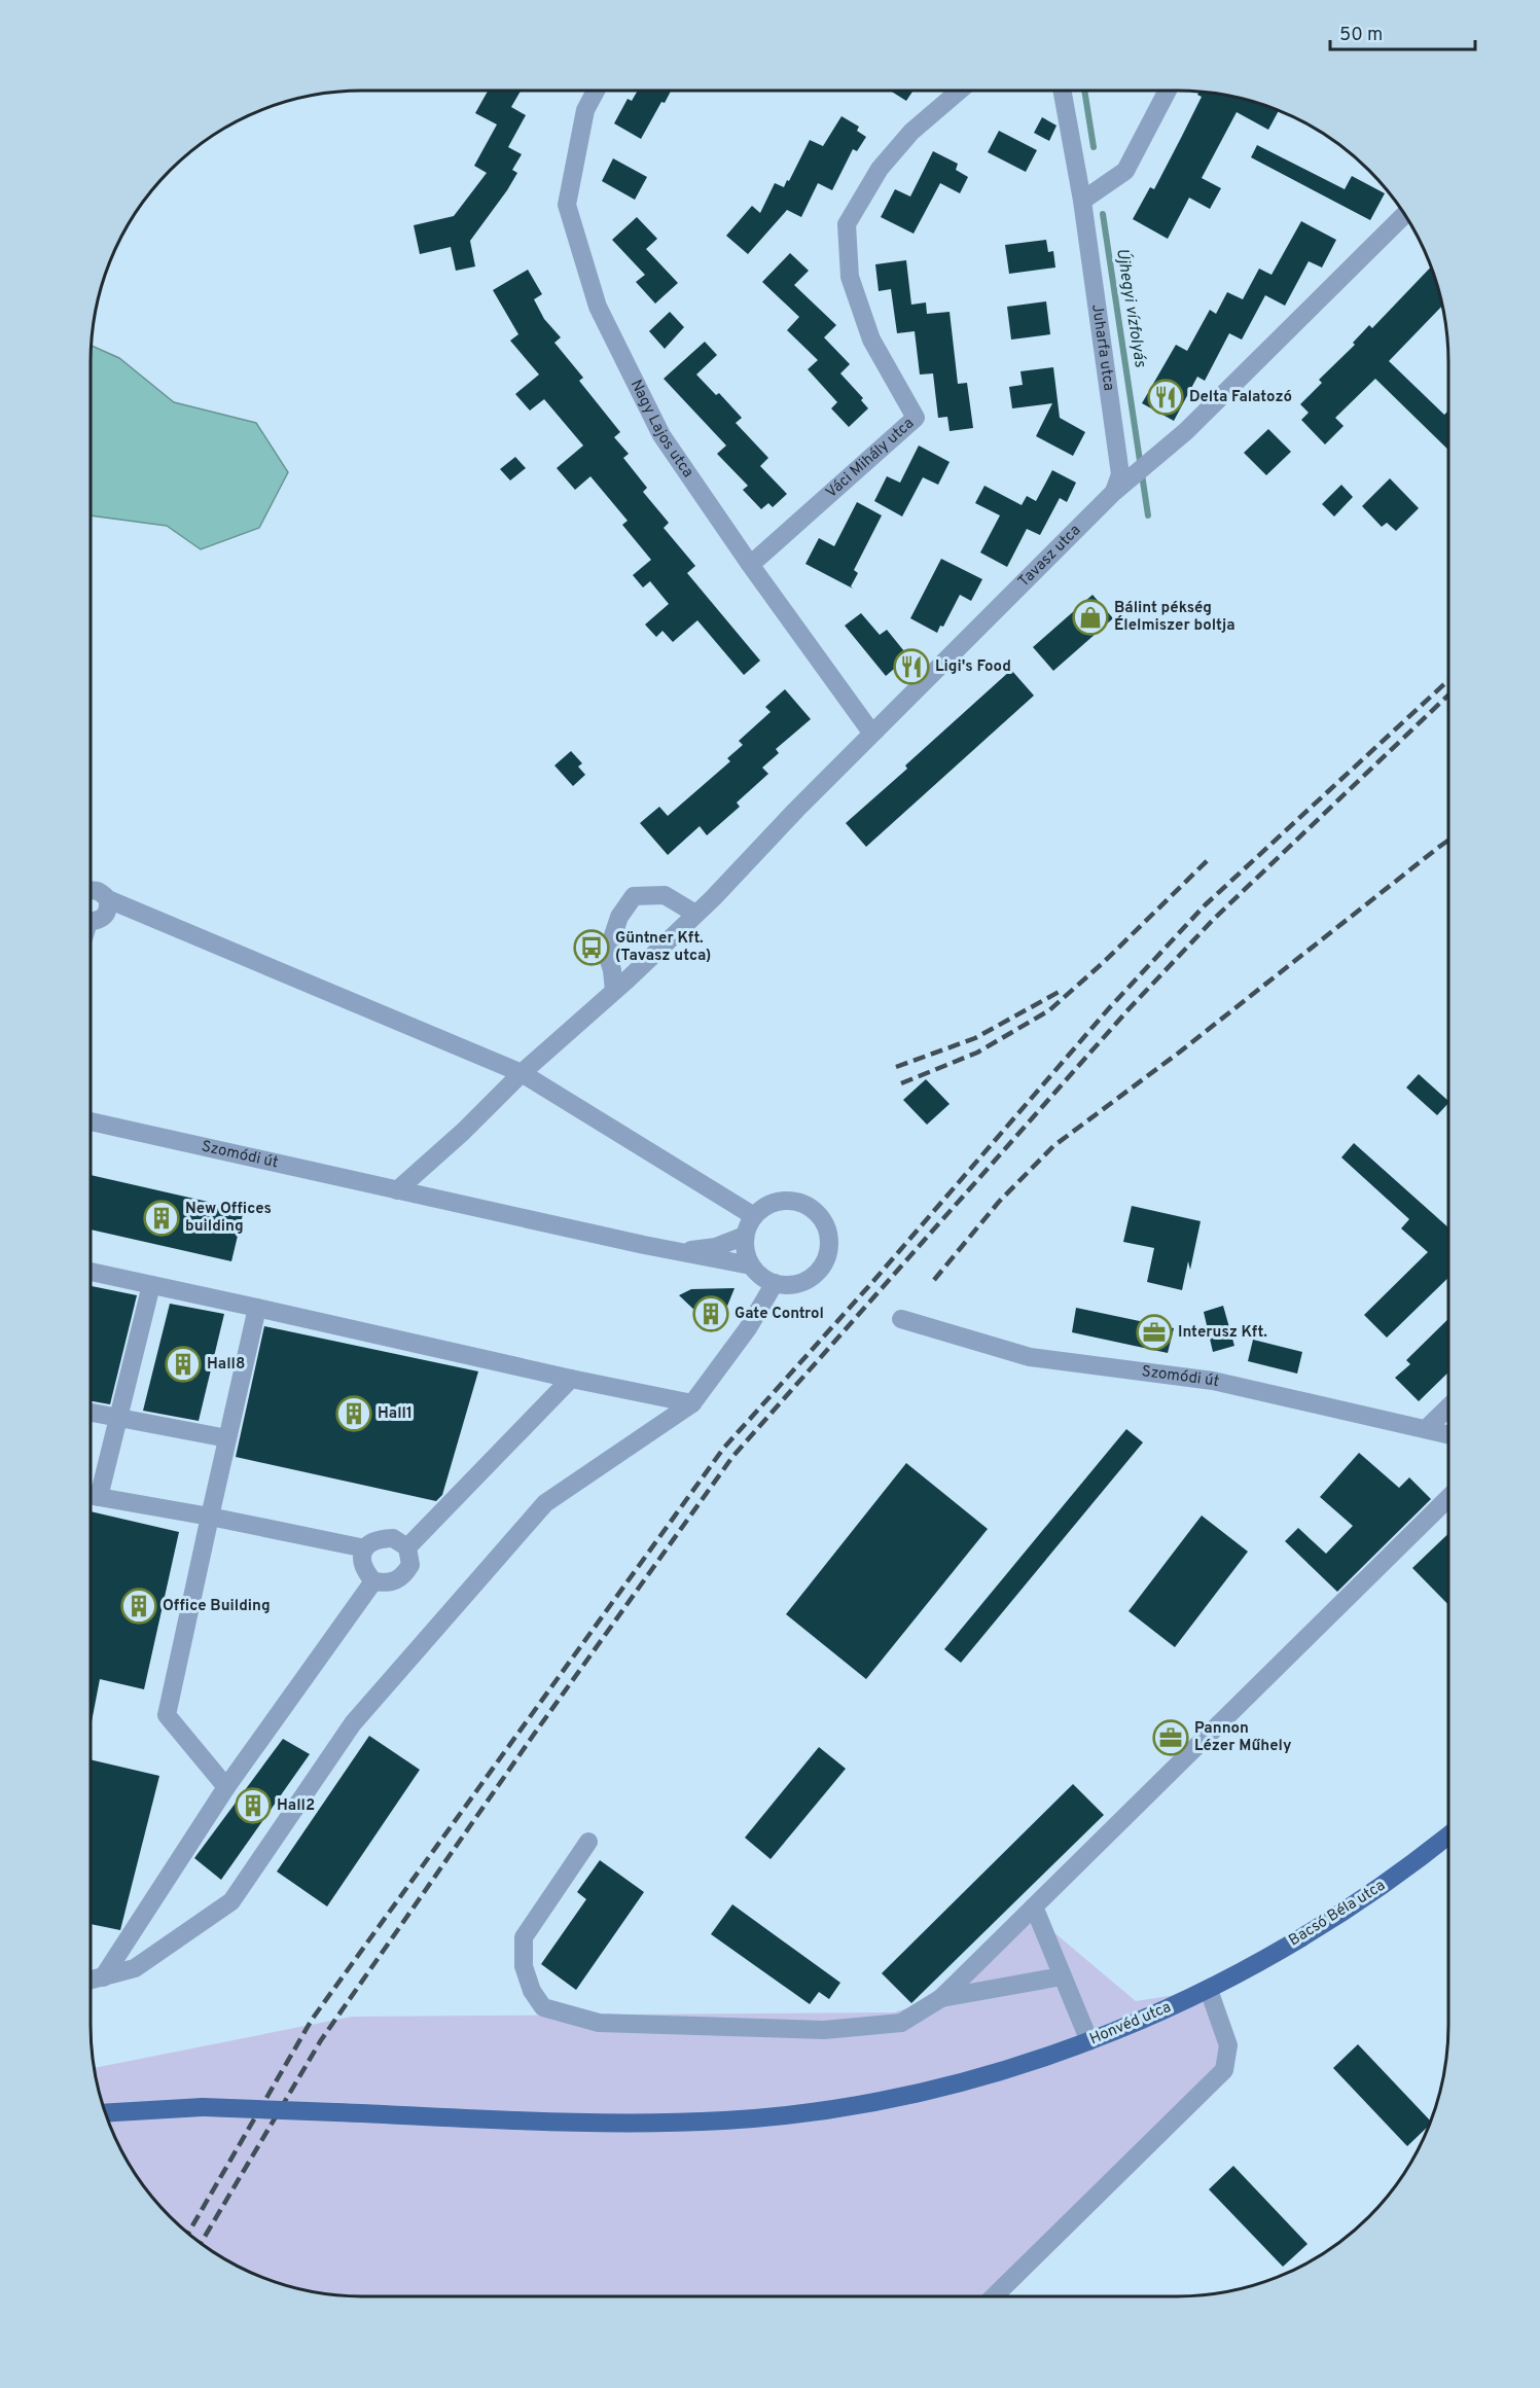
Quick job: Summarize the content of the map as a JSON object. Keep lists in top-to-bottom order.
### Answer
{
  "streets": {
    "main road": ["Bacsó Béla utca", "Honvéd utca"],
    "street": [
      "Juharfa utca",
      "Nagy Lajos utca",
      "Váci Mihály utca",
      "Tavasz utca",
      "Szomódi út"
    ]
  },
  "crossings": [
    ["Juharfa utca", "Tavasz utca"],
    ["Nagy Lajos utca", "Váci Mihály utca"],
    ["Nagy Lajos utca", "Tavasz utca"],
    ["Tavasz utca", "Szomódi út"],
    ["Bacsó Béla utca", "Honvéd utca"]
  ],
  "water": ["Újhegyi vízfolyás"],
  "places": {
    "restaurant": ["Delta Falatozó", "Ligi's Food"],
    "shop": ["Bálint pékség Élelmiszer boltja"],
    "bus stop": ["Güntner Kft. (Tavasz utca)"],
    "building": [
      "New Offices building",
      "Gate Control",
      "Hall8",
      "Hall1",
      "Office Building",
      "Hall2"
    ],
    "office": ["Interusz Kft.", "Pannon Lézer Műhely"]
  },
  "scale_bar": "50 m"
}
